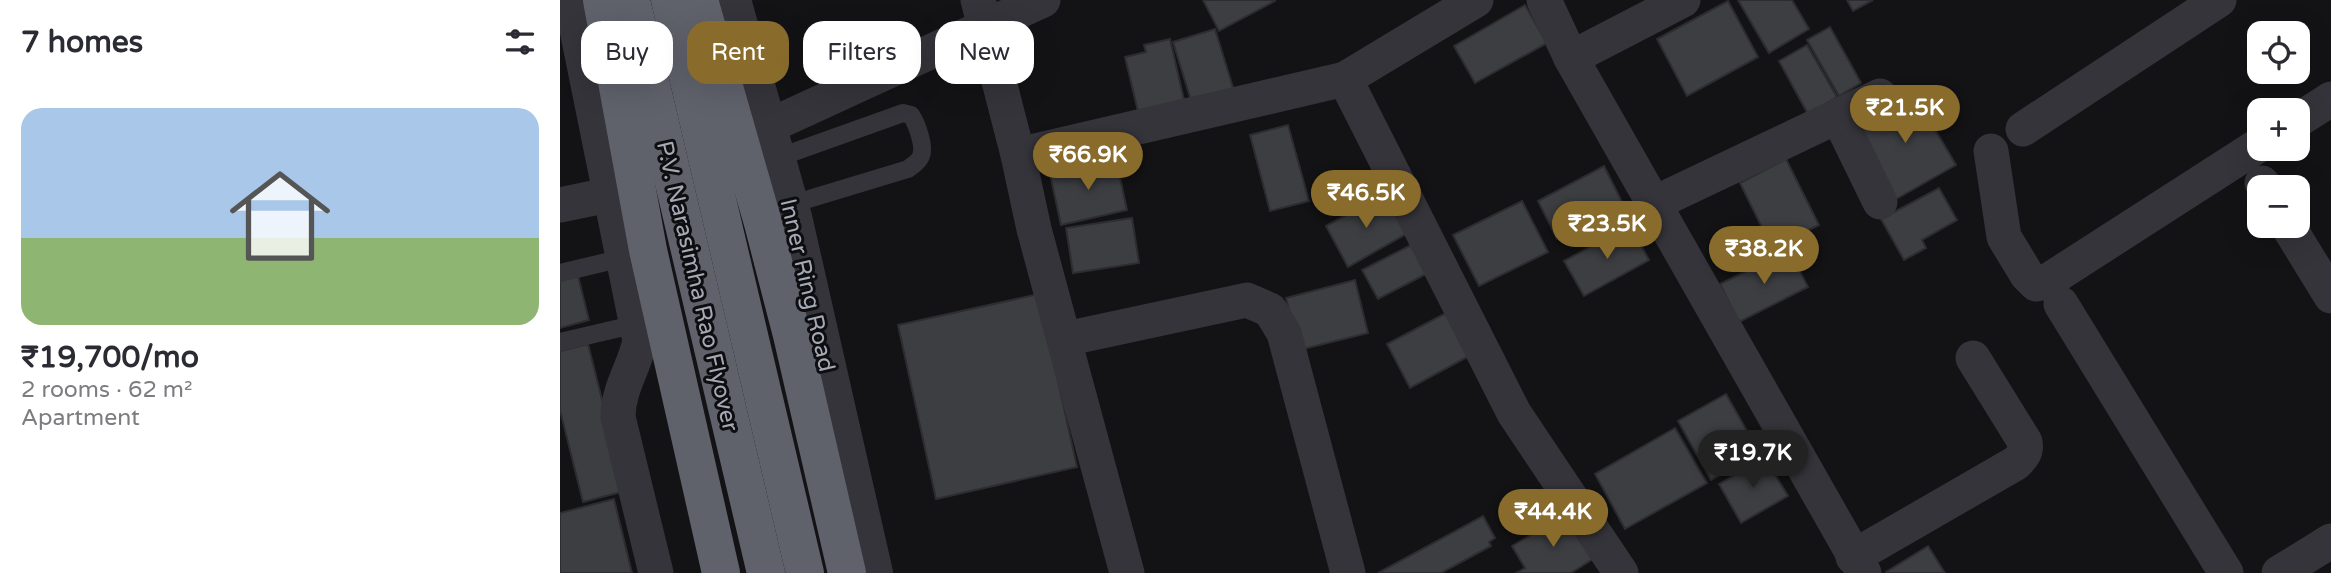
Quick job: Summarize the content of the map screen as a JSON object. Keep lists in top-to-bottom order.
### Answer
{
  "streets": {
    "highway": ["P.V. Narasimha Rao Flyover"],
    "street": ["Inner Ring Road"]
  },
  "page": {
    "heading": "7 homes",
    "map_buttons": ["+", "−"],
    "chip": [
      "Buy",
      "Rent",
      "Filters",
      "New"
    ],
    "list": [
      {
        "name": "₹19,700/mo",
        "note": "2 rooms · 62 m² · Apartment"
      }
    ],
    "price": [
      "₹21.5K",
      "₹66.9K",
      "₹46.5K",
      "₹23.5K",
      "₹38.2K",
      "₹19.7K",
      "₹44.4K"
    ]
  }
}
